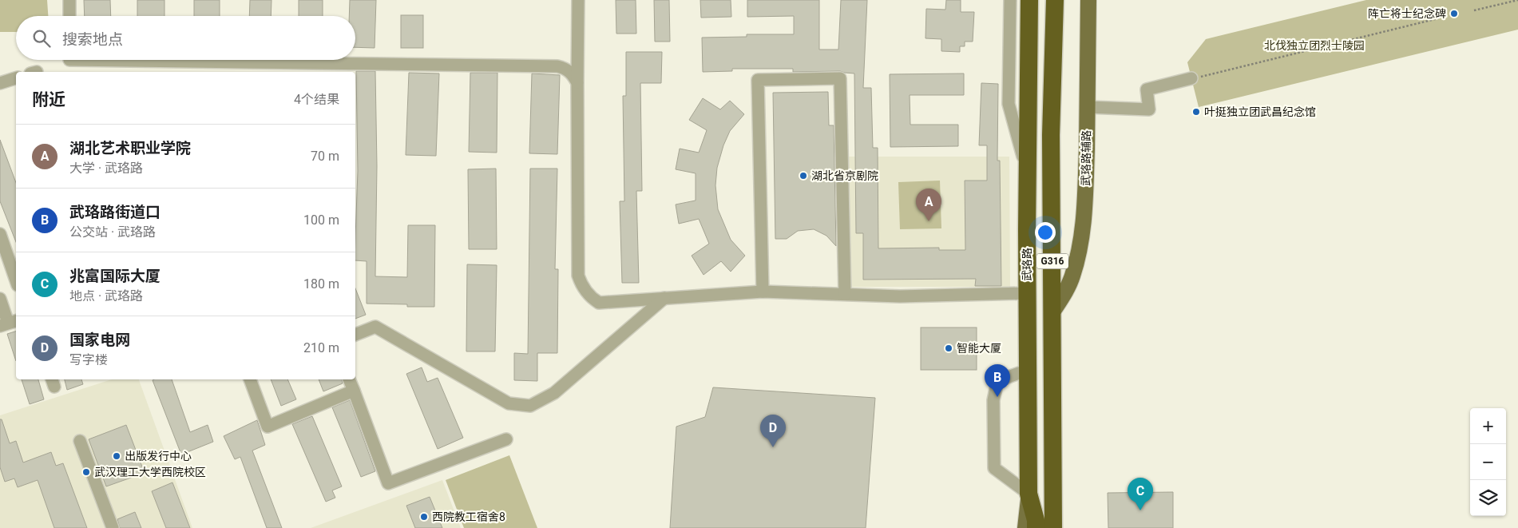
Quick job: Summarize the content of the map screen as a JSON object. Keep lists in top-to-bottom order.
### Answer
{
  "streets": {
    "highway": ["G316", "武珞路"],
    "main road": ["武珞路辅路"]
  },
  "crossings": [
    ["武珞路辅路", "G316"]
  ],
  "parks": ["北伐独立团烈士陵园"],
  "places": [
    "阵亡将士纪念碑",
    "叶挺独立团武昌纪念馆",
    "湖北省京剧院",
    "智能大厦",
    "出版发行中心",
    "武汉理工大学西院校区",
    "西院教工宿舍8"
  ],
  "page": {
    "search": "搜索地点",
    "heading": ["附近", "4个结果"],
    "list": [
      {
        "mark": "A",
        "name": "湖北艺术职业学院",
        "note": "大学 · 武珞路",
        "value": "70 m"
      },
      {
        "mark": "B",
        "name": "武珞路街道口",
        "note": "公交站 · 武珞路",
        "value": "100 m"
      },
      {
        "mark": "C",
        "name": "兆富国际大厦",
        "note": "地点 · 武珞路",
        "value": "180 m"
      },
      {
        "mark": "D",
        "name": "国家电网",
        "note": "写字楼",
        "value": "210 m"
      }
    ],
    "pins": [
      "A",
      "B",
      "D",
      "C"
    ],
    "map_buttons": ["+", "−"]
  }
}
